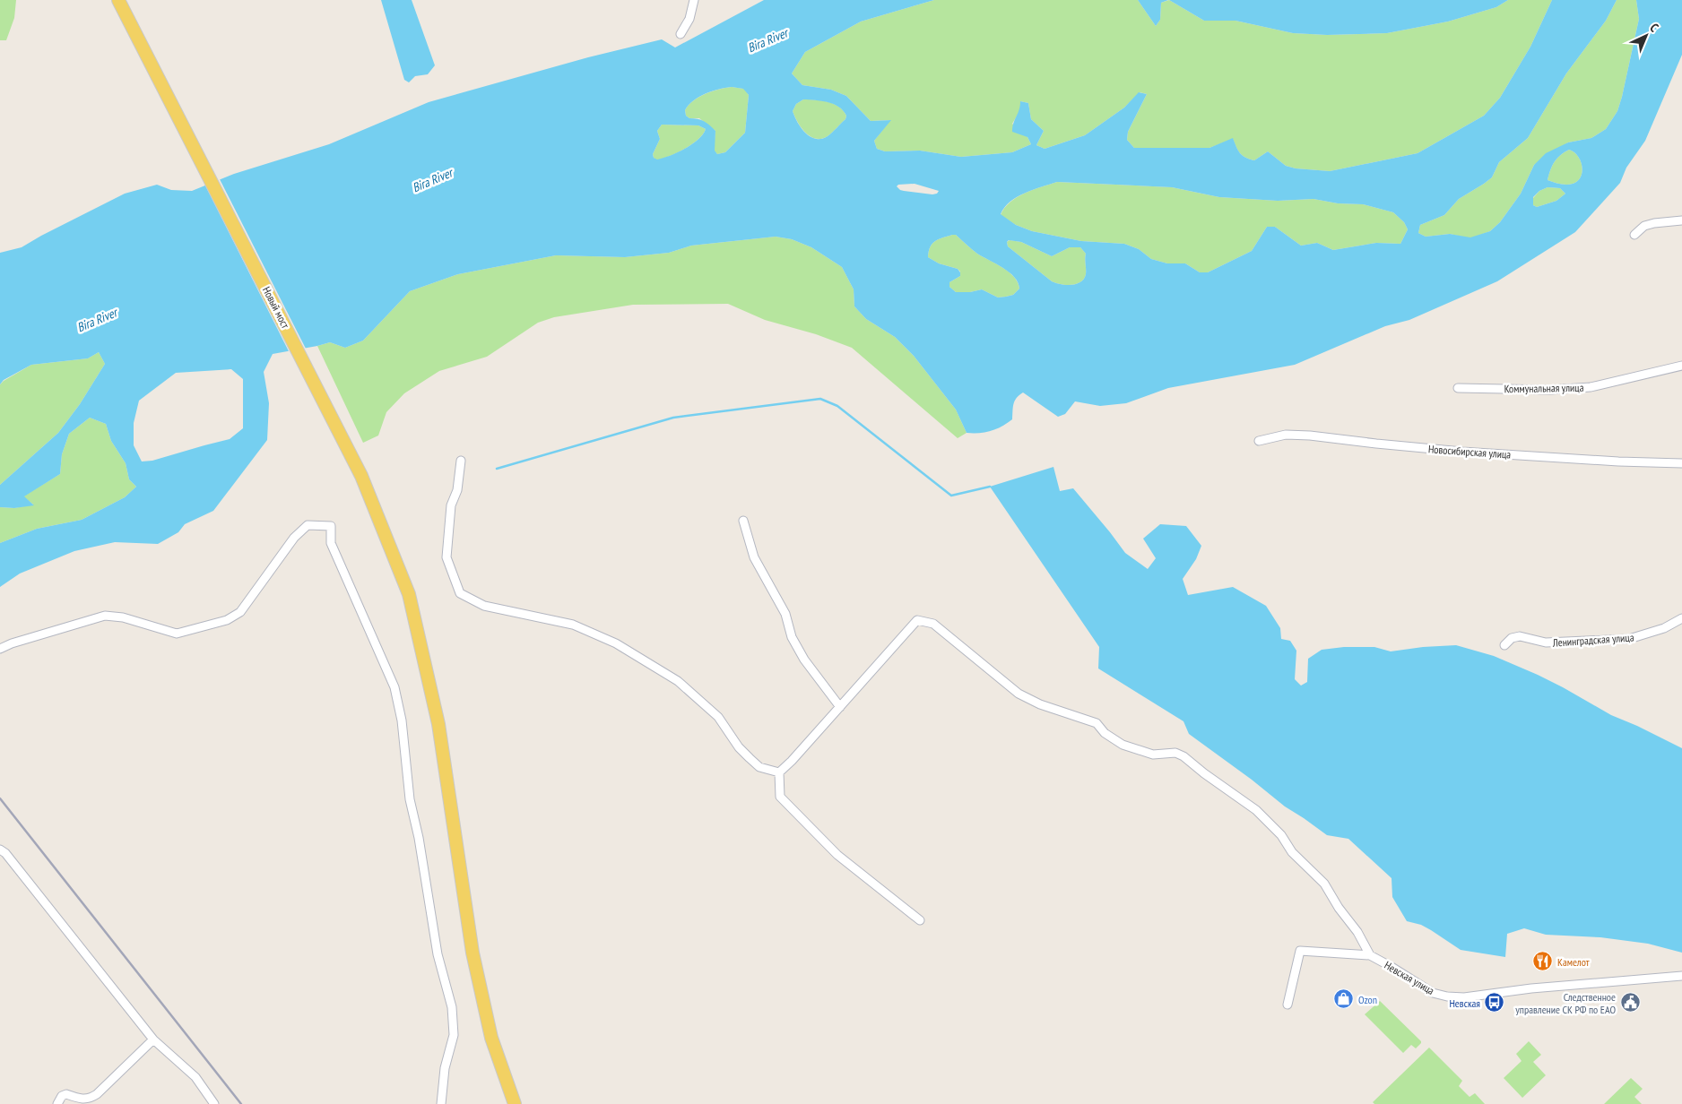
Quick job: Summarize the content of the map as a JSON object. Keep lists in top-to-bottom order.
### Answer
{
  "streets": {
    "main road": ["Новый мост"],
    "street": [
      "Коммунальная улица",
      "Новосибирская улица",
      "Ленинградская улица",
      "Невская улица"
    ]
  },
  "water": ["Bira River"],
  "places": {
    "restaurant": ["Камелот"],
    "shop": ["Ozon"],
    "bus stop": ["Невская"],
    "public building": ["Следственное управление СК РФ по ЕАО"]
  },
  "north": "top right"
}
